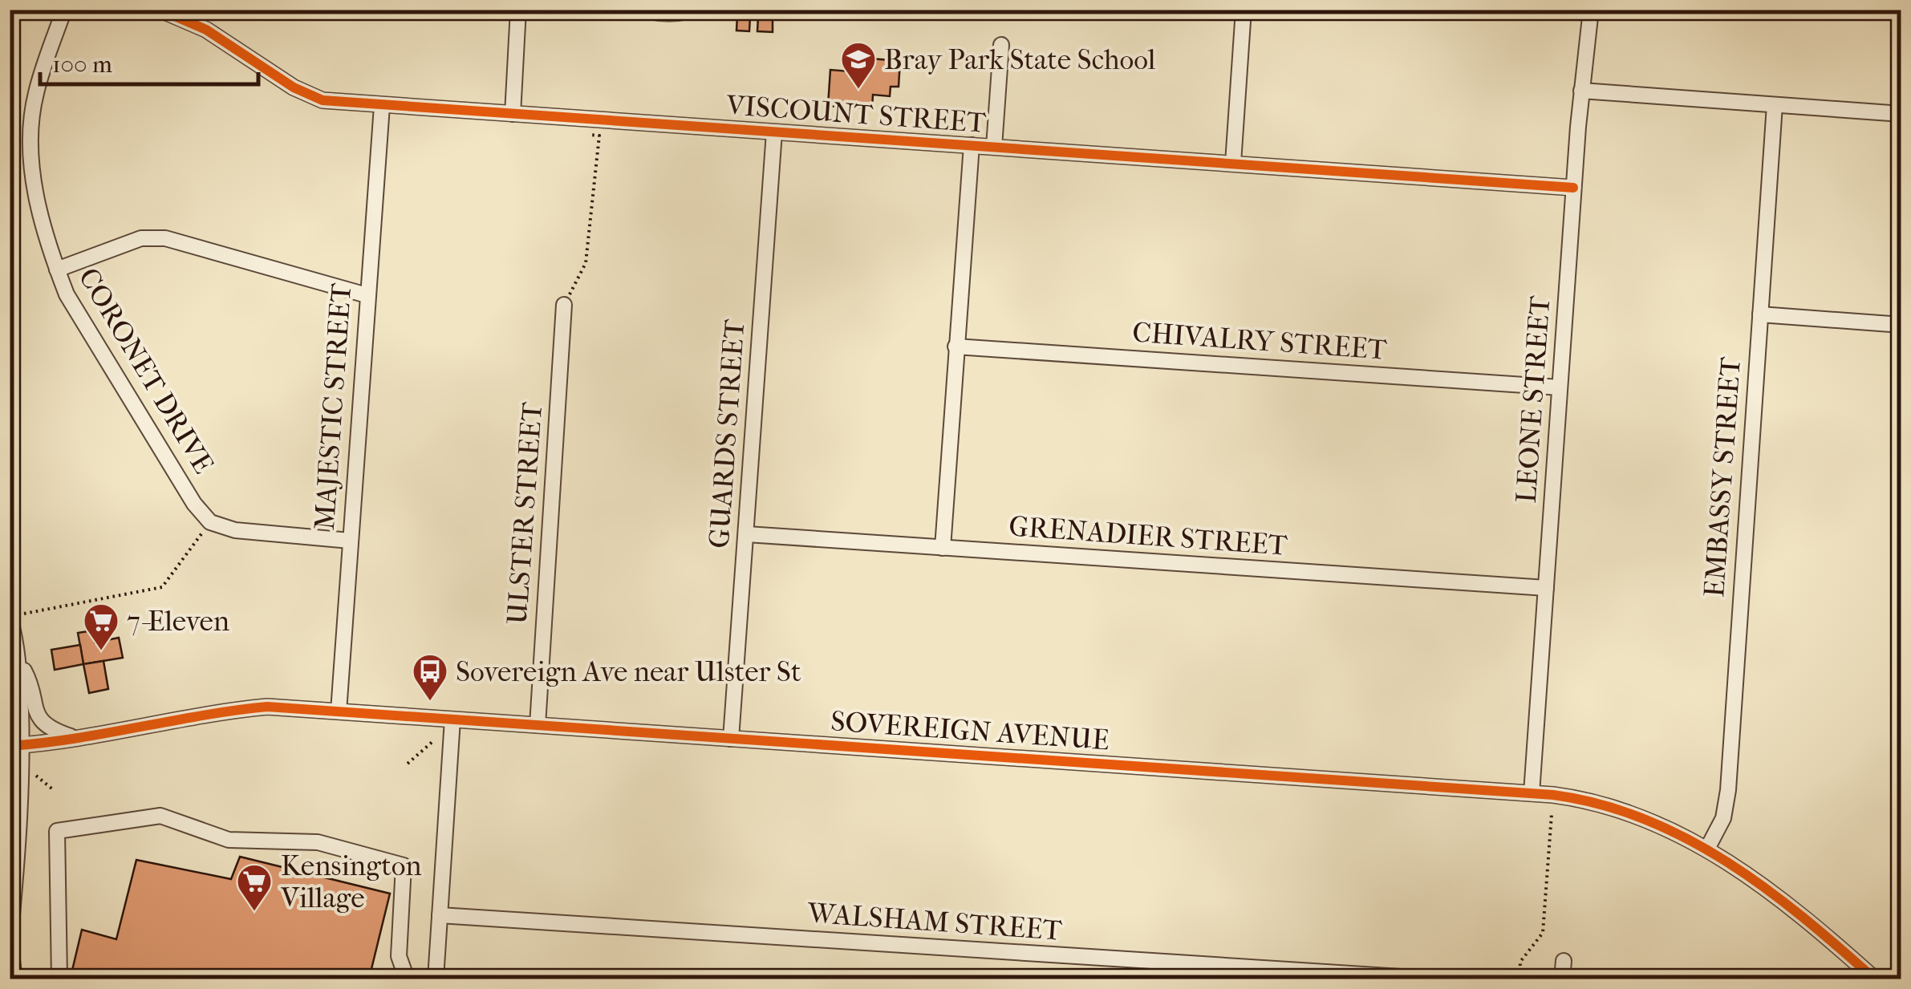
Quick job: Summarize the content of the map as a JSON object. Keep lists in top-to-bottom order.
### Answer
{
  "streets": {
    "street": [
      "VISCOUNT STREET",
      "CHIVALRY STREET",
      "CORONET DRIVE",
      "LEONE STREET",
      "MAJESTIC STREET",
      "GUARDS STREET",
      "EMBASSY STREET",
      "ULSTER STREET",
      "GRENADIER STREET",
      "SOVEREIGN AVENUE",
      "WALSHAM STREET"
    ]
  },
  "crossings": [
    ["VISCOUNT STREET", "LEONE STREET"],
    ["VISCOUNT STREET", "MAJESTIC STREET"],
    ["VISCOUNT STREET", "GUARDS STREET"],
    ["CHIVALRY STREET", "LEONE STREET"],
    ["LEONE STREET", "GRENADIER STREET"],
    ["LEONE STREET", "SOVEREIGN AVENUE"],
    ["MAJESTIC STREET", "SOVEREIGN AVENUE"],
    ["GUARDS STREET", "GRENADIER STREET"],
    ["GUARDS STREET", "SOVEREIGN AVENUE"],
    ["EMBASSY STREET", "SOVEREIGN AVENUE"],
    ["ULSTER STREET", "SOVEREIGN AVENUE"]
  ],
  "places": {
    "school or university": ["Bray Park State School"],
    "supermarket": ["7-Eleven", "Kensington Village"],
    "bus stop": ["Sovereign Ave near Ulster St"]
  },
  "scale_bar": "100 m"
}
